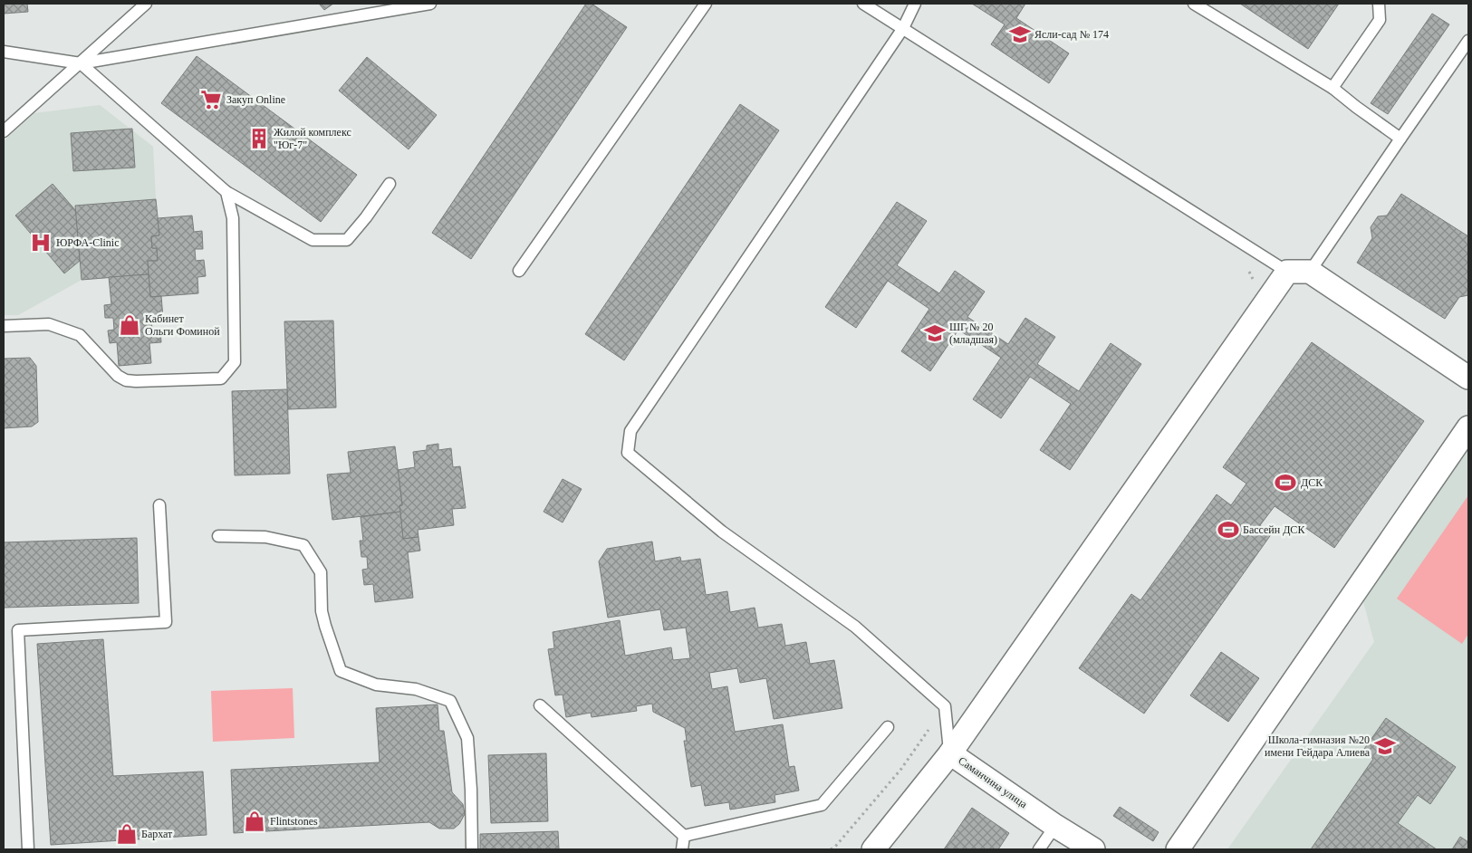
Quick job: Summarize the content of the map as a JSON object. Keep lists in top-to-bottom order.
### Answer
{
  "streets": {
    "street": ["Саманчина улица"]
  },
  "places": {
    "school or university": ["Ясли-сад № 174", "ШГ № 20 (младшая)", "Школа-гимназия №20 имени Гейдара Алиева"],
    "supermarket": ["Закуп Online"],
    "building": ["Жилой комплекс \"Юг-7\""],
    "hospital": ["ЮРФА-Clinic"],
    "shop": ["Кабинет Ольги Фоминой", "Flintstones", "Бархат"],
    "sports": ["ДСК", "Бассейн ДСК"]
  }
}
